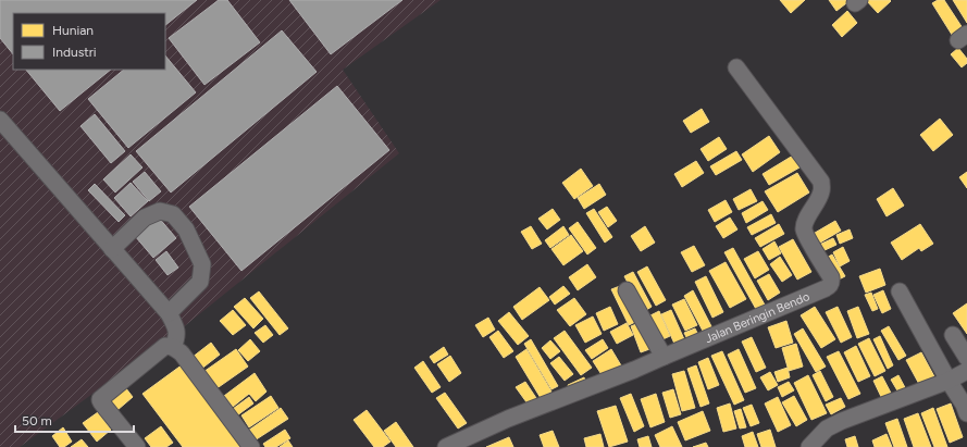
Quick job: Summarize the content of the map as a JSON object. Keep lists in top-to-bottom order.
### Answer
{
  "streets": {
    "street": ["Jalan Beringin Bendo"]
  },
  "legend": ["Hunian", "Industri"],
  "scale_bar": "50 m"
}
